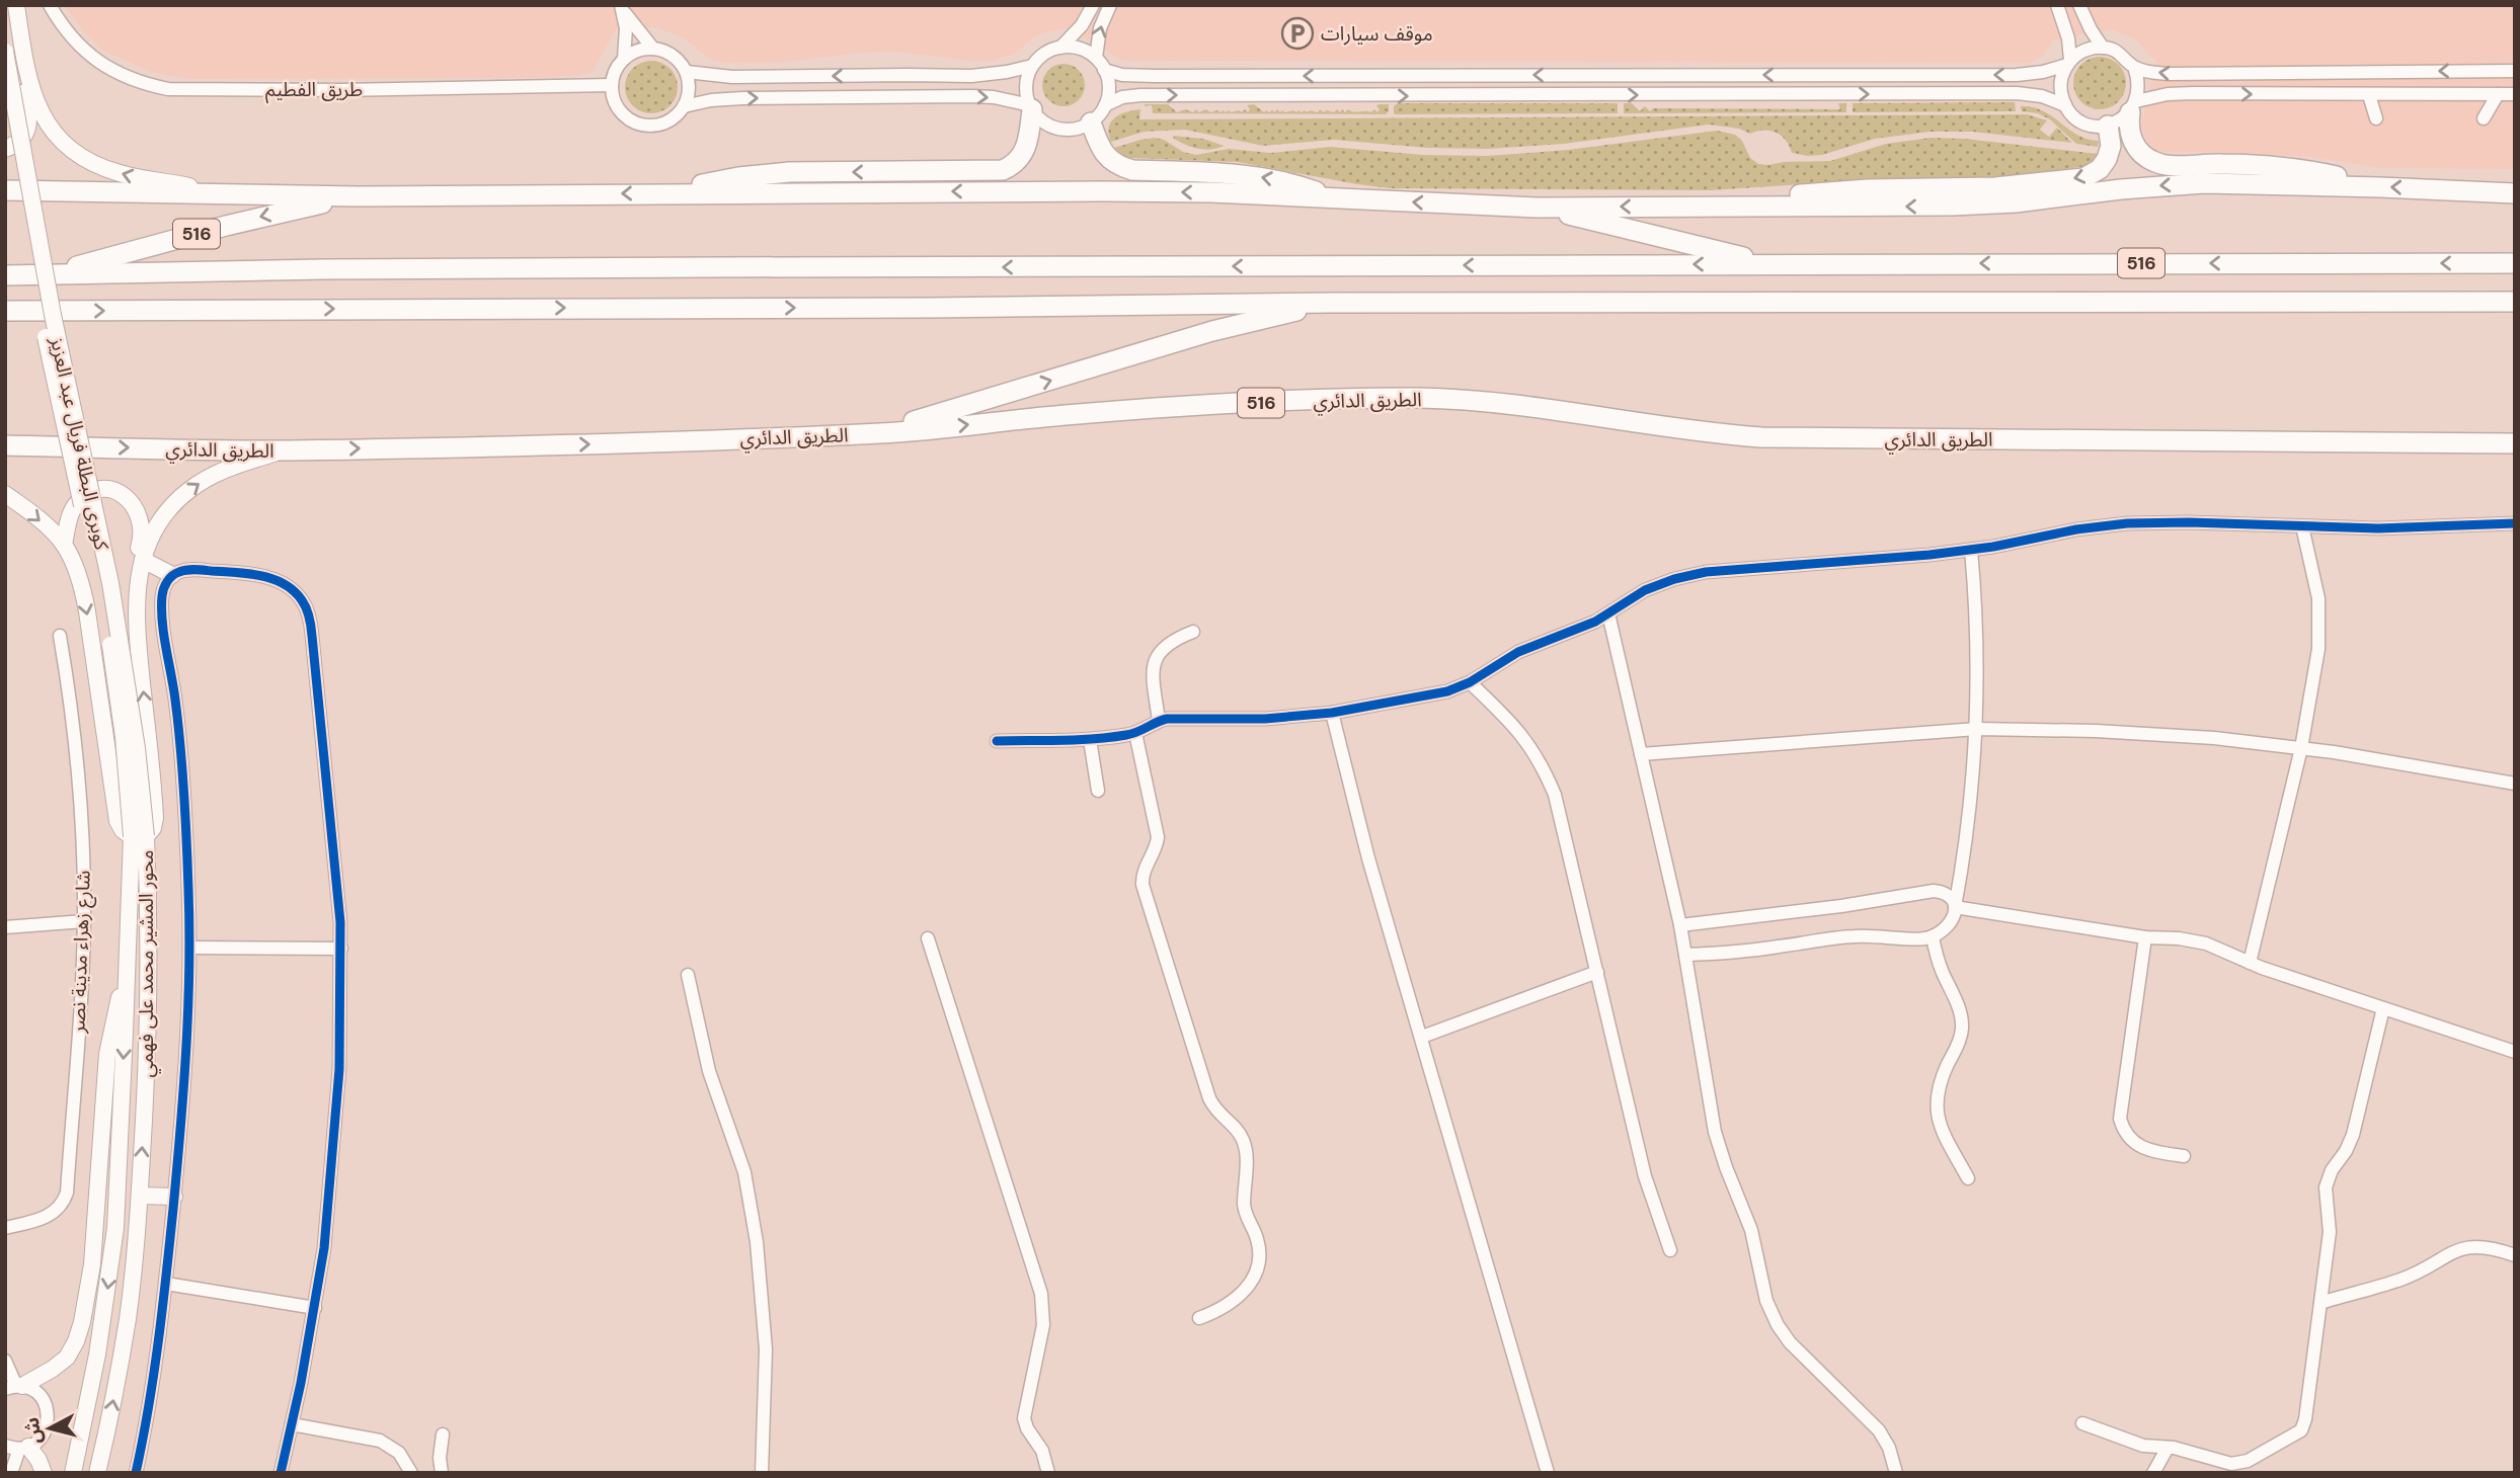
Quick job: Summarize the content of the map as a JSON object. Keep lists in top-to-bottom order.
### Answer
{
  "streets": {
    "highway": ["516", "الطريق الدائري"],
    "main road": ["كوبرى البطلة فريال عبد العزيز", "محور المشير محمد على فهمي"],
    "street": ["طريق الفطيم", "شارع زهراء مدينة نصر"]
  },
  "crossings": [
    ["516", "الطريق الدائري"],
    ["الطريق الدائري", "محور المشير محمد على فهمي"],
    ["كوبرى البطلة فريال عبد العزيز", "محور المشير محمد على فهمي"]
  ],
  "places": {
    "parking": ["موقف سيارات"]
  },
  "north": "left"
}
